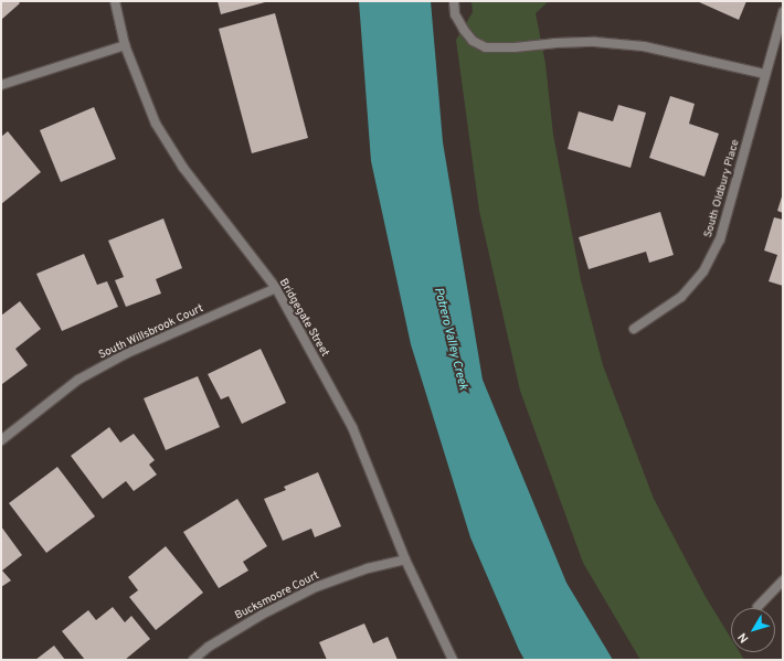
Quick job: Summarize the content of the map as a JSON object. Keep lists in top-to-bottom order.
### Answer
{
  "streets": {
    "street": [
      "South Oldbury Place",
      "Bridgegate Street",
      "South Willsbrook Court",
      "Bucksmoore Court"
    ]
  },
  "crossings": [
    ["Bridgegate Street", "South Willsbrook Court"],
    ["Bridgegate Street", "Bucksmoore Court"]
  ],
  "water": ["Potrero Valley Creek"],
  "north": "bottom left"
}
